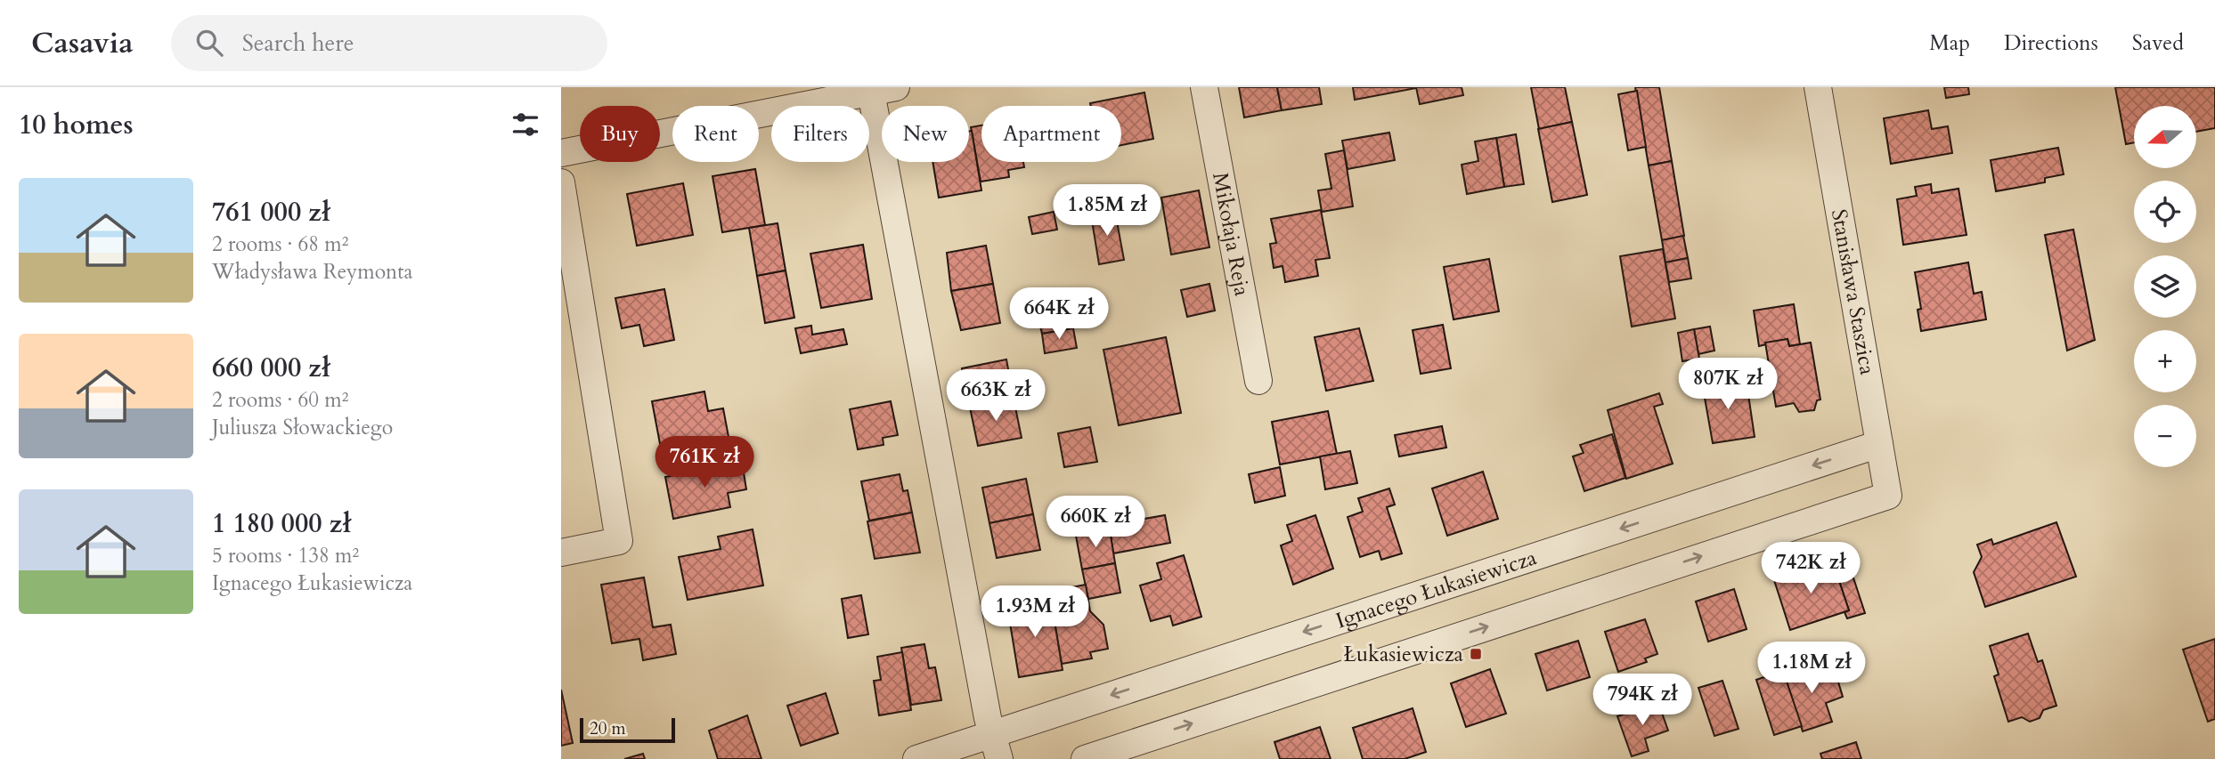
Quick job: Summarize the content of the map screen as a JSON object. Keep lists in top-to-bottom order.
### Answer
{
  "streets": {
    "street": ["Mikołaja Reja", "Stanisława Staszica", "Ignacego Łukasiewicza"]
  },
  "crossings": [
    ["Stanisława Staszica", "Ignacego Łukasiewicza"]
  ],
  "one_way": ["Stanisława Staszica", "Ignacego Łukasiewicza"],
  "places": {
    "transit": ["Łukasiewicza"]
  },
  "scale_bar": "20 m",
  "north": "left",
  "page": {
    "header": "Casavia",
    "search": "Search here",
    "nav": ["Map", "Directions", "Saved"],
    "heading": "10 homes",
    "map_buttons": ["+", "−"],
    "chip": [
      "Buy",
      "Rent",
      "Filters",
      "New",
      "Apartment"
    ],
    "list": [
      {
        "name": "761 000 zł",
        "note": "2 rooms · 68 m² · Władysława Reymonta"
      },
      {
        "name": "660 000 zł",
        "note": "2 rooms · 60 m² · Juliusza Słowackiego"
      },
      {
        "name": "1 180 000 zł",
        "note": "5 rooms · 138 m² · Ignacego Łukasiewicza"
      }
    ],
    "price": [
      "1.85M zł",
      "664K zł",
      "807K zł",
      "663K zł",
      "761K zł",
      "660K zł",
      "742K zł",
      "1.93M zł",
      "1.18M zł",
      "794K zł"
    ],
    "scale": "20 m"
  }
}
